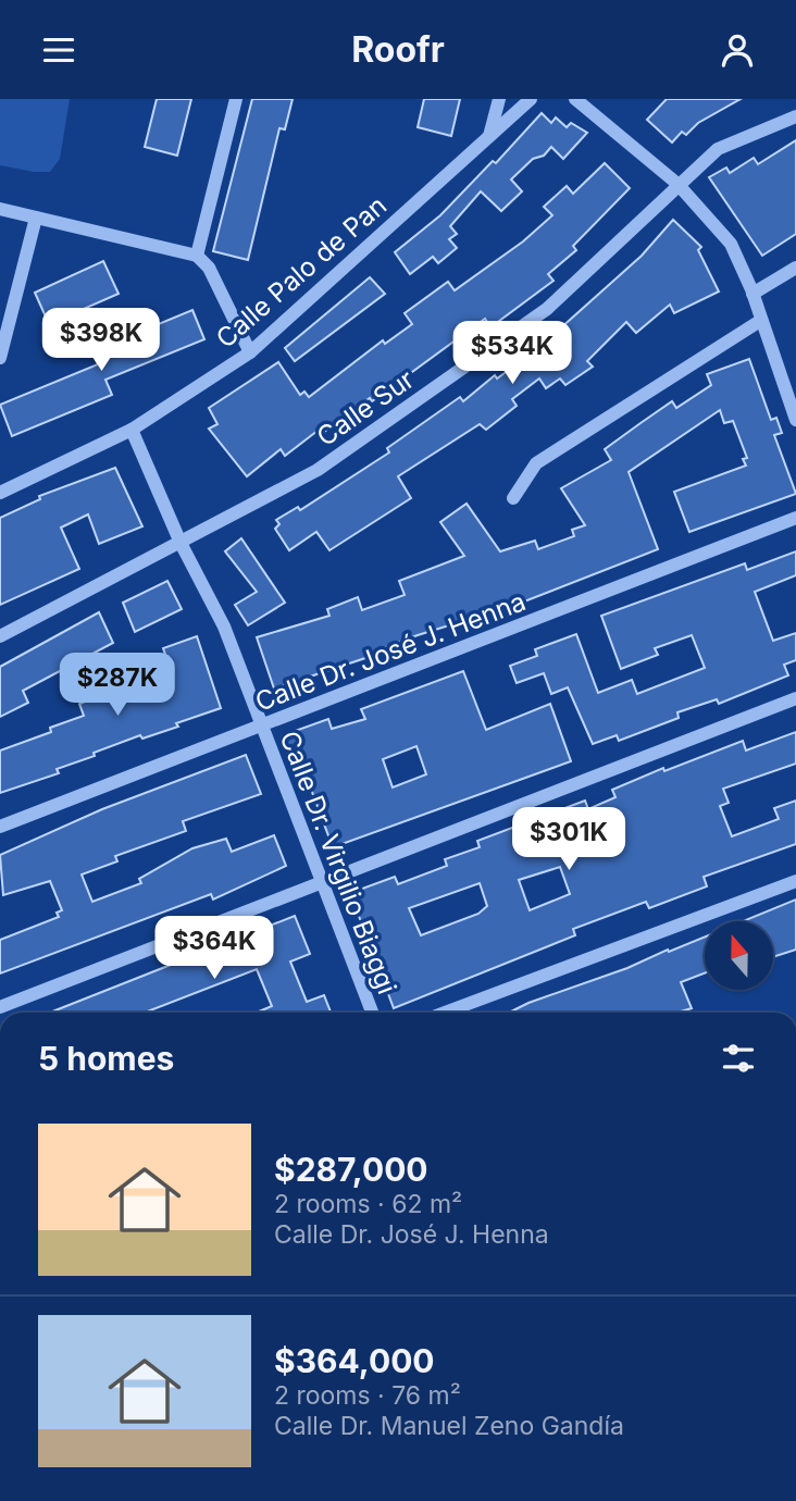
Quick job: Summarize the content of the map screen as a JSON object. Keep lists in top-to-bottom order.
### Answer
{
  "streets": {
    "street": [
      "Calle Palo de Pan",
      "Calle Sur",
      "Calle Dr. José J. Henna",
      "Calle Dr. Virgilio Biaggi"
    ]
  },
  "crossings": [
    ["Calle Palo de Pan", "Calle Dr. Virgilio Biaggi"],
    ["Calle Sur", "Calle Dr. Virgilio Biaggi"],
    ["Calle Dr. José J. Henna", "Calle Dr. Virgilio Biaggi"]
  ],
  "north": "top",
  "page": {
    "header": "Roofr",
    "price": [
      "$398K",
      "$534K",
      "$287K",
      "$301K",
      "$364K"
    ],
    "heading": "5 homes",
    "list": [
      {
        "name": "$287,000",
        "note": "2 rooms · 62 m² · Calle Dr. José J. Henna"
      },
      {
        "name": "$364,000",
        "note": "2 rooms · 76 m² · Calle Dr. Manuel Zeno Gandía"
      }
    ]
  }
}
